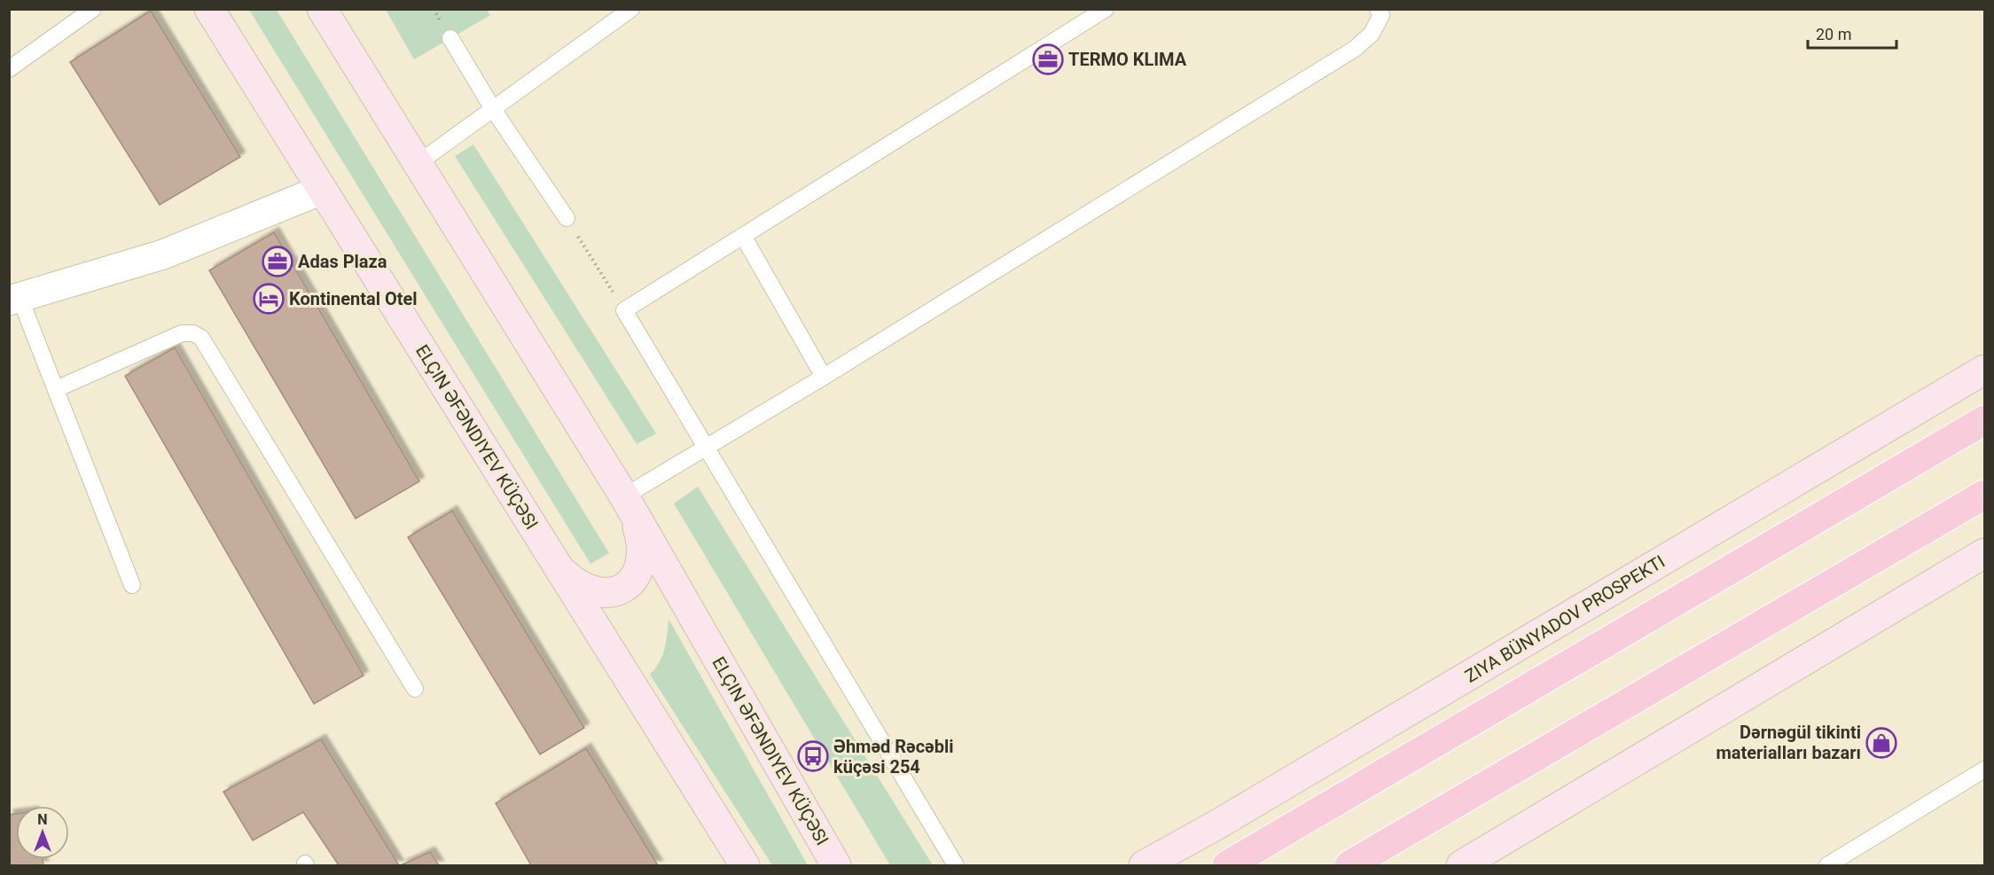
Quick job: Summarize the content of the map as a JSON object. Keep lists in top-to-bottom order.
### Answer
{
  "streets": {
    "main road": ["ELÇIN ƏFƏNDIYEV KÜÇƏSI", "ZIYA BÜNYADOV PROSPEKTI"]
  },
  "places": {
    "office": ["TERMO KLIMA", "Adas Plaza"],
    "hotel": ["Kontinental Otel"],
    "shop": ["Dərnəgül tikinti materialları bazarı"],
    "bus stop": ["Əhməd Rəcəbli küçəsi 254"]
  },
  "scale_bar": "20 m",
  "north": "top"
}
